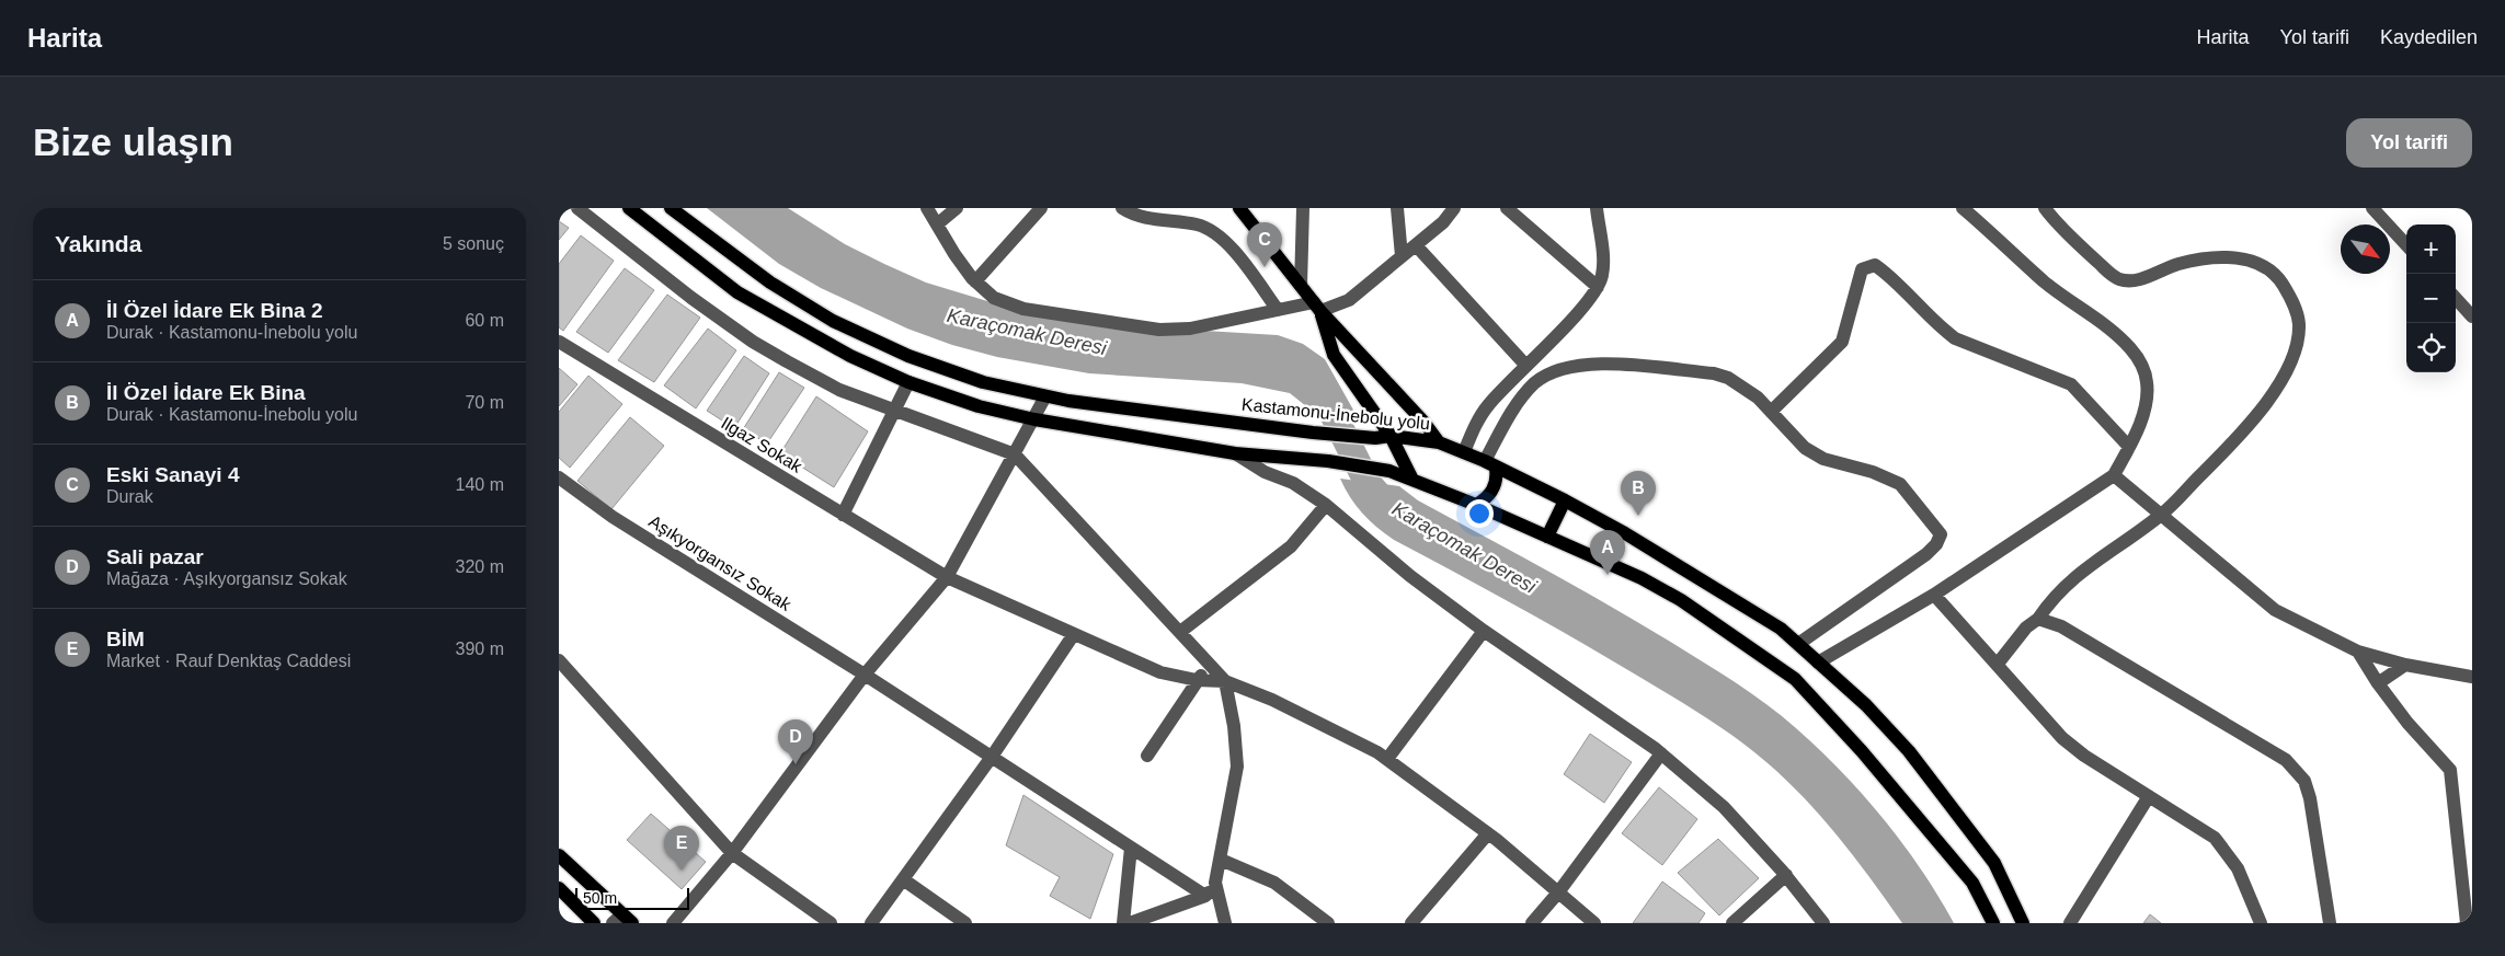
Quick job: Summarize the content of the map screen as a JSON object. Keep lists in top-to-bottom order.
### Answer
{
  "streets": {
    "main road": ["Kastamonu-İnebolu yolu"],
    "street": ["Ilgaz Sokak", "Aşıkyorgansız Sokak"]
  },
  "water": ["Karaçomak Deresi"],
  "scale_bar": "50 m",
  "north": "bottom right",
  "page": {
    "header": "Harita",
    "nav": ["Harita", "Yol tarifi", "Kaydedilen"],
    "buttons": "Yol tarifi",
    "title": "Bize ulaşın",
    "heading": ["Yakında", "5 sonuç"],
    "pins": [
      "C",
      "B",
      "A",
      "D",
      "E"
    ],
    "map_buttons": ["+", "−"],
    "list": [
      {
        "mark": "A",
        "name": "İl Özel İdare Ek Bina 2",
        "note": "Durak · Kastamonu-İnebolu yolu",
        "value": "60 m"
      },
      {
        "mark": "B",
        "name": "İl Özel İdare Ek Bina",
        "note": "Durak · Kastamonu-İnebolu yolu",
        "value": "70 m"
      },
      {
        "mark": "C",
        "name": "Eski Sanayi 4",
        "note": "Durak",
        "value": "140 m"
      },
      {
        "mark": "D",
        "name": "Sali pazar",
        "note": "Mağaza · Aşıkyorgansız Sokak",
        "value": "320 m"
      },
      {
        "mark": "E",
        "name": "BİM",
        "note": "Market · Rauf Denktaş Caddesi",
        "value": "390 m"
      }
    ],
    "scale": "50 m"
  }
}
